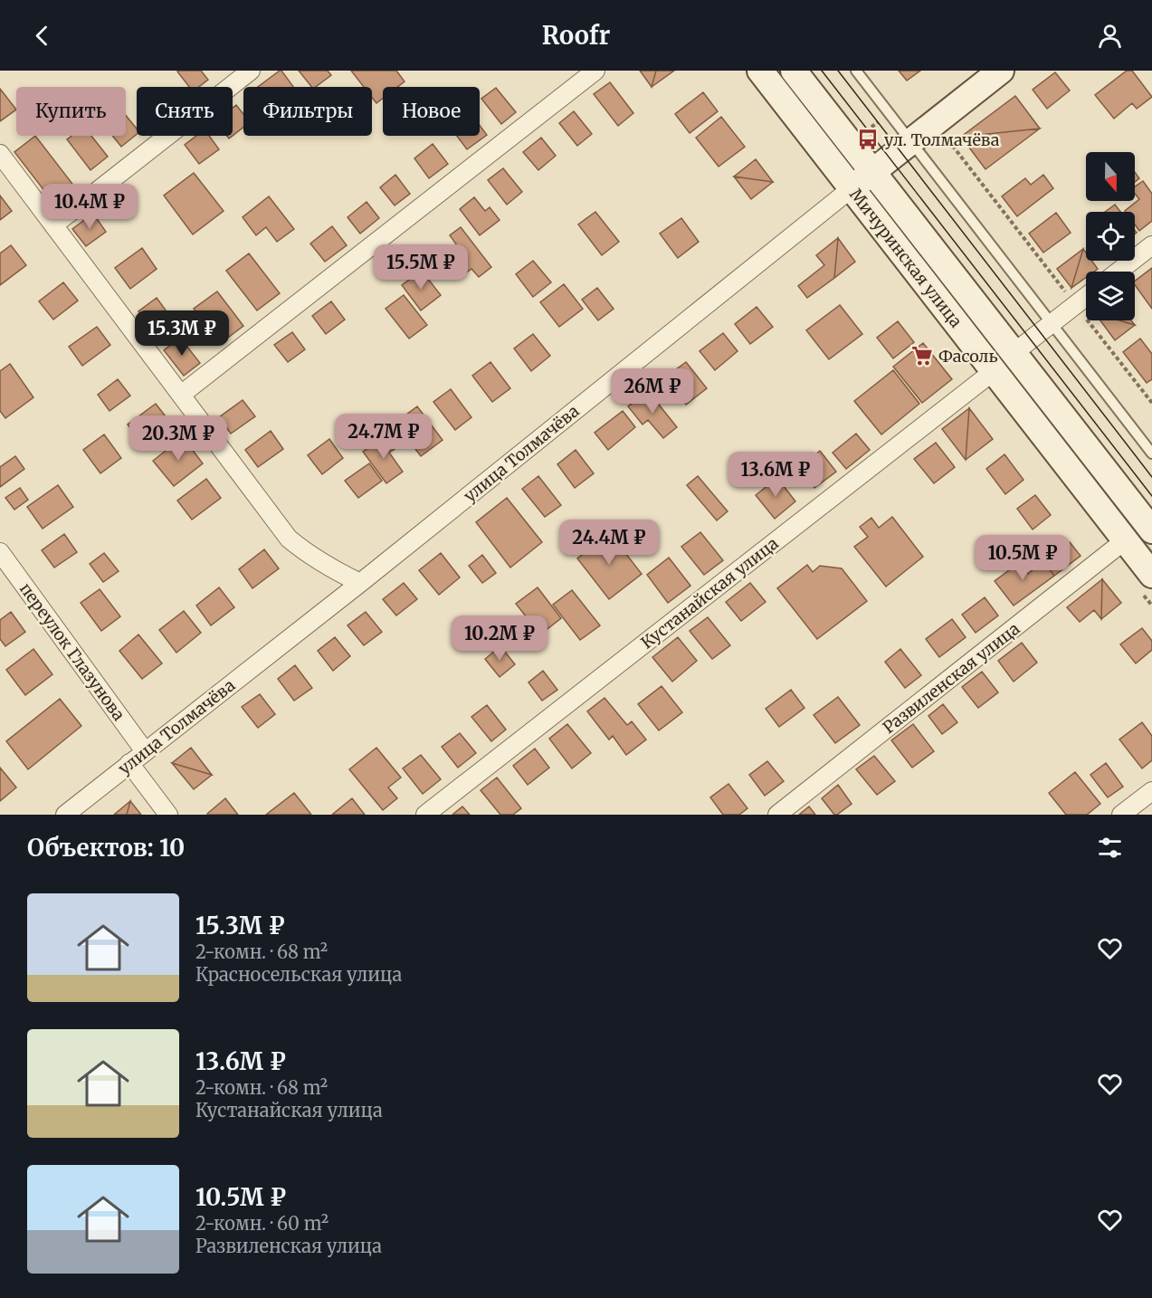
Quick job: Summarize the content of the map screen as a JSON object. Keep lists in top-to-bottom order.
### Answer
{
  "streets": {
    "main road": ["Мичуринская улица", "улица Толмачёва"],
    "street": ["Кустанайская улица", "переулок Глазунова", "Развиленская улица"]
  },
  "crossings": [
    ["Мичуринская улица", "улица Толмачёва"],
    ["Мичуринская улица", "Кустанайская улица"],
    ["Мичуринская улица", "Развиленская улица"],
    ["улица Толмачёва", "переулок Глазунова"]
  ],
  "places": {
    "bus stop": ["ул. Толмачёва"],
    "supermarket": ["Фасоль"]
  },
  "north": "bottom",
  "page": {
    "header": "Roofr",
    "chip": [
      "Купить",
      "Снять",
      "Фильтры",
      "Новое"
    ],
    "price": [
      "10.4M ₽",
      "15.5M ₽",
      "15.3M ₽",
      "26M ₽",
      "24.7M ₽",
      "20.3M ₽",
      "13.6M ₽",
      "24.4M ₽",
      "10.5M ₽",
      "10.2M ₽"
    ],
    "heading": "Объектов: 10",
    "list": [
      {
        "name": "15.3M ₽",
        "note": "2-комн. · 68 m² · Красносельская улица"
      },
      {
        "name": "13.6M ₽",
        "note": "2-комн. · 68 m² · Кустанайская улица"
      },
      {
        "name": "10.5M ₽",
        "note": "2-комн. · 60 m² · Развиленская улица"
      }
    ]
  }
}
